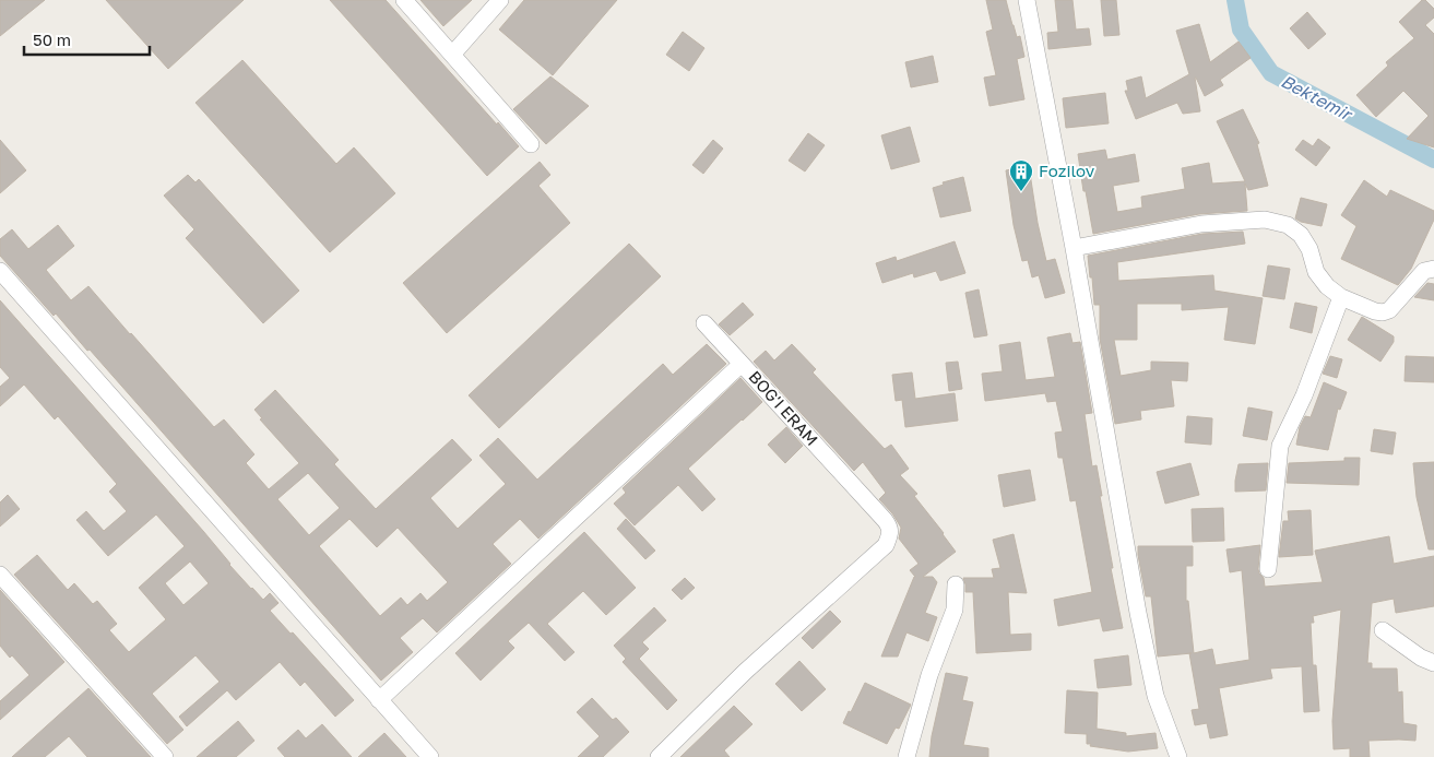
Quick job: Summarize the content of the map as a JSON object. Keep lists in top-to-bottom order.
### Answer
{
  "streets": {
    "street": ["BOG'I ERAM"]
  },
  "water": ["Bektemir"],
  "places": {
    "building": ["Fozilov"]
  },
  "scale_bar": "50 m"
}
